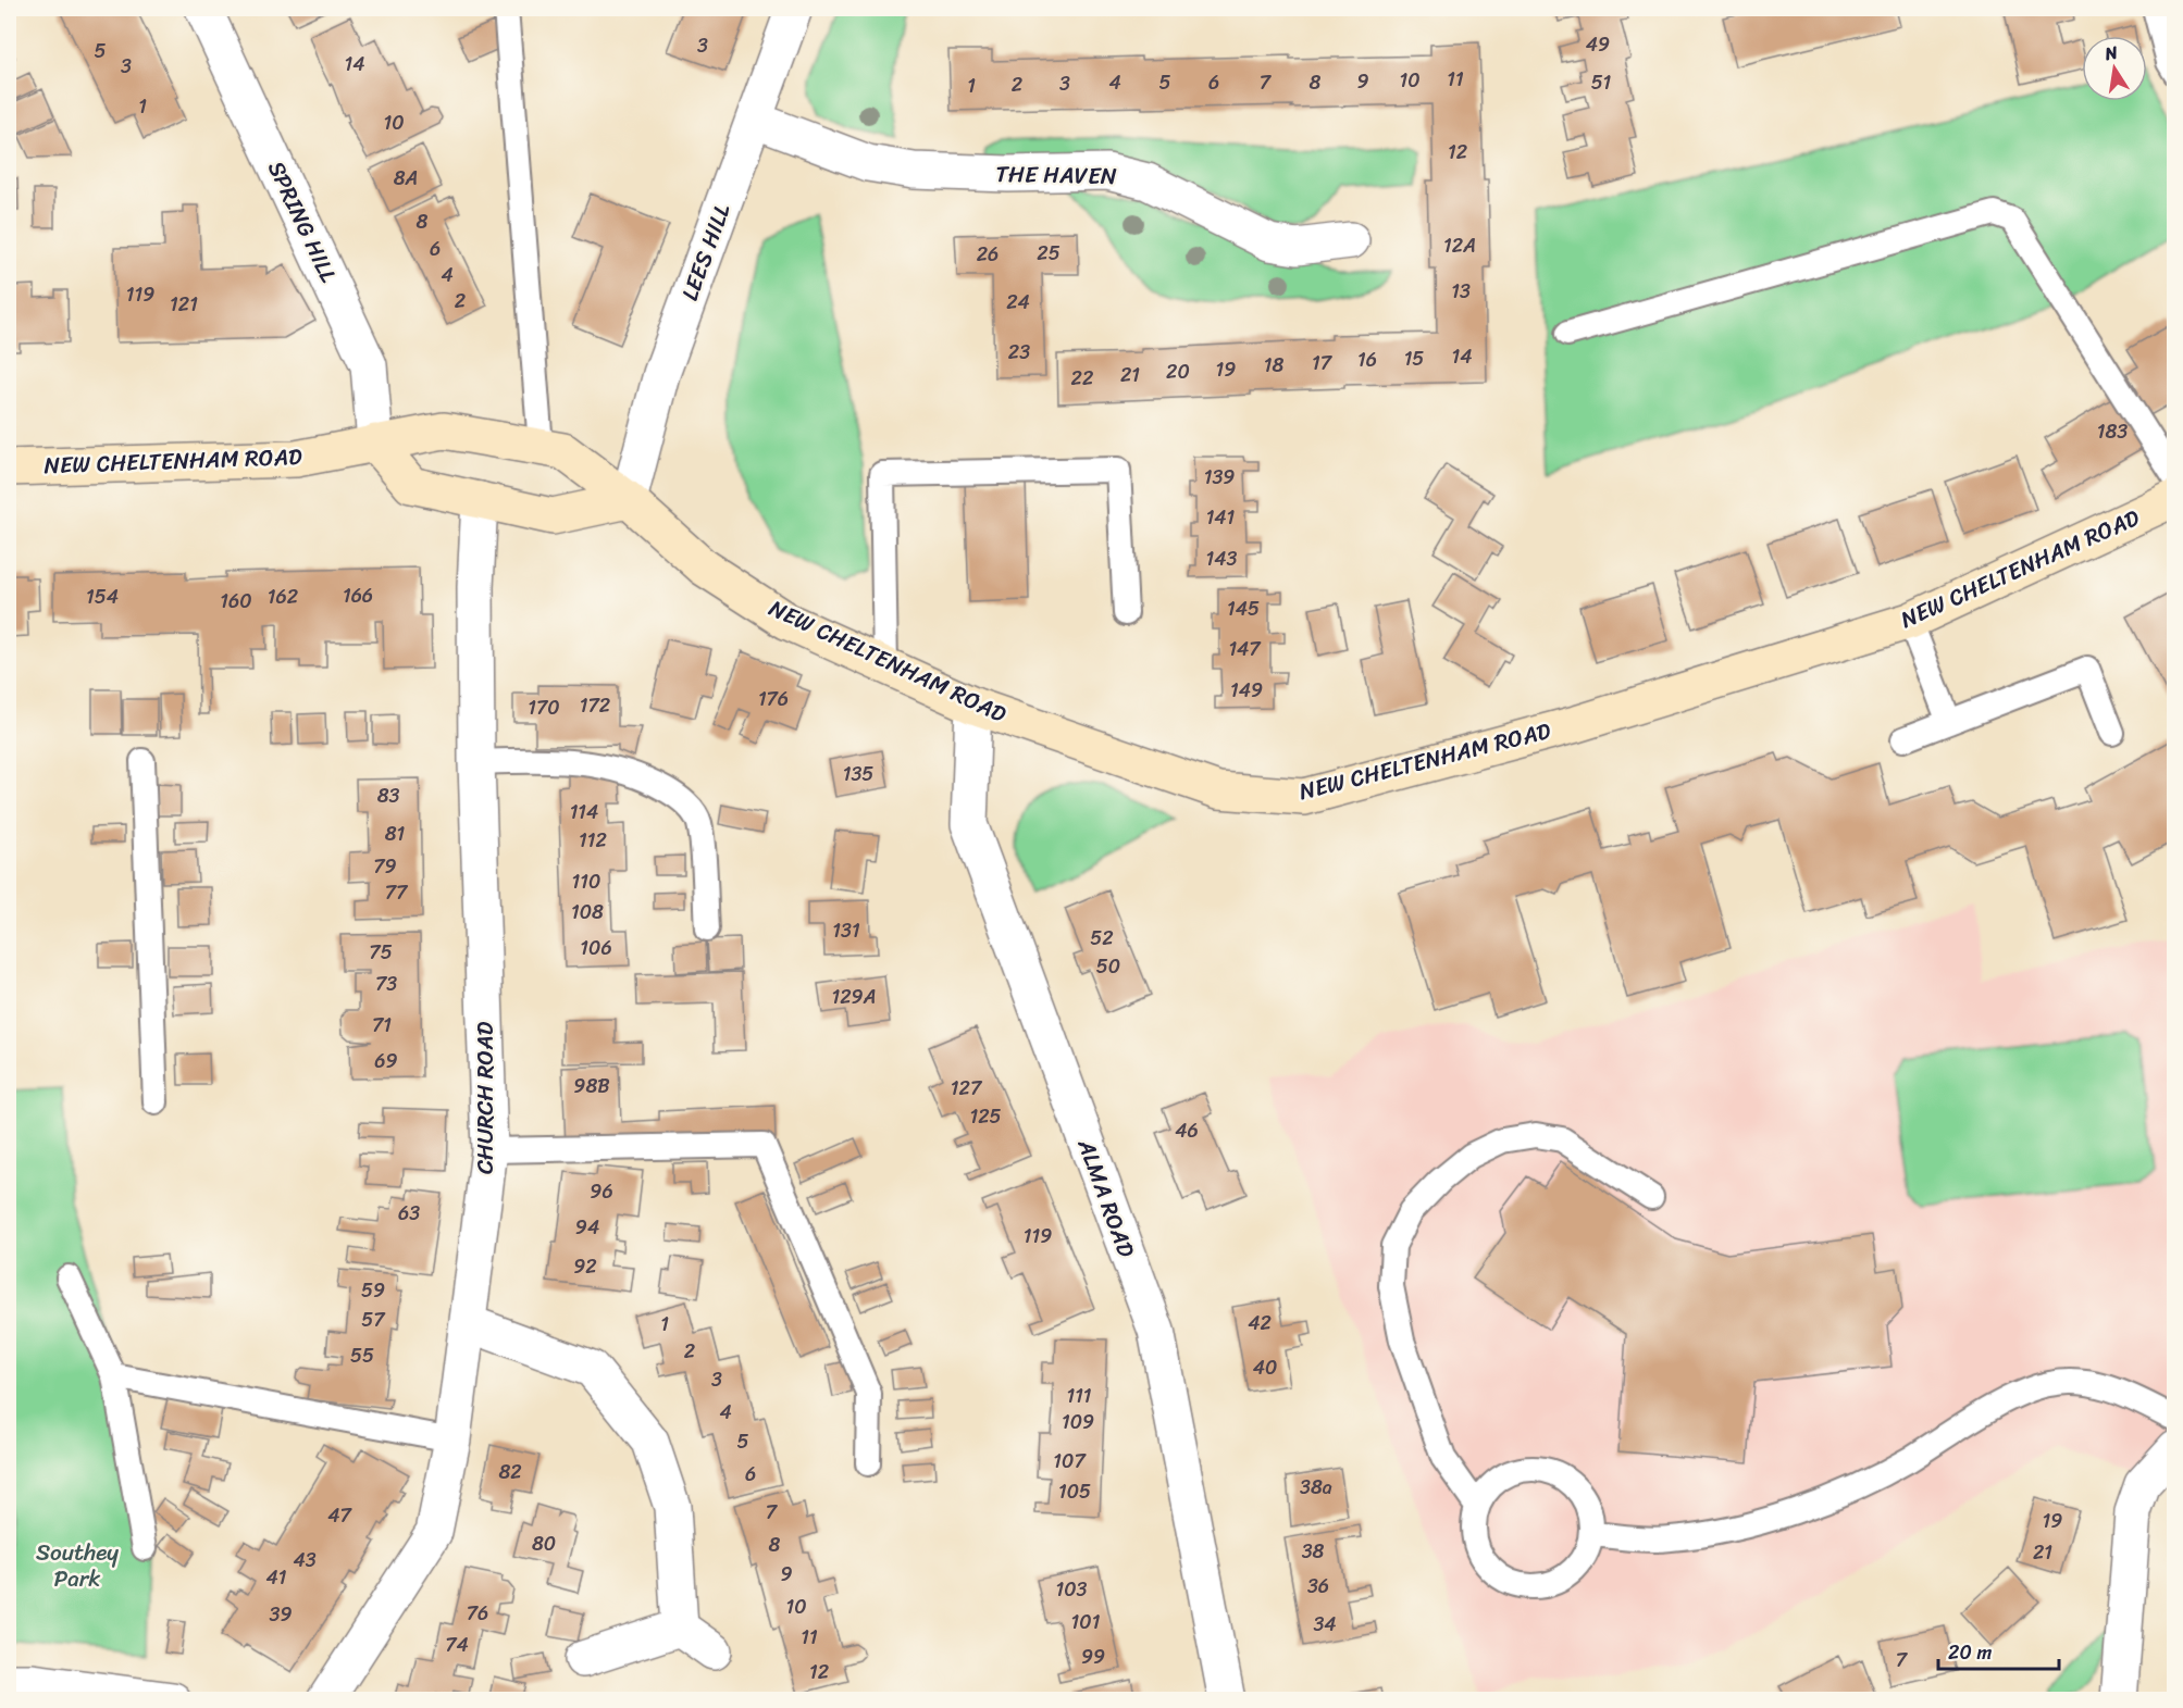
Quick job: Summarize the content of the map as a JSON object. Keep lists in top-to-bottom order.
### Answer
{
  "streets": {
    "street": [
      "THE HAVEN",
      "SPRING HILL",
      "LEES HILL",
      "NEW CHELTENHAM ROAD",
      "CHURCH ROAD",
      "ALMA ROAD"
    ]
  },
  "crossings": [
    ["THE HAVEN", "LEES HILL"],
    ["SPRING HILL", "NEW CHELTENHAM ROAD"],
    ["LEES HILL", "NEW CHELTENHAM ROAD"],
    ["NEW CHELTENHAM ROAD", "ALMA ROAD"]
  ],
  "parks": ["Southey Park"],
  "house_numbers": [
    "49",
    "3",
    "5",
    "14",
    "3",
    "11",
    "10",
    "9",
    "4",
    "5",
    "6",
    "7",
    "8",
    "51",
    "3",
    "2",
    "1",
    "1",
    "10",
    "12",
    "8A",
    "8",
    "12A",
    "6",
    "25",
    "26",
    "4",
    "13",
    "119",
    "2",
    "24",
    "121",
    "23",
    "14",
    "15",
    "16",
    "17",
    "18",
    "19",
    "20",
    "21",
    "22",
    "183",
    "139",
    "141",
    "143",
    "166",
    "154",
    "162",
    "160",
    "145",
    "147",
    "149",
    "176",
    "172",
    "170",
    "135",
    "83",
    "114",
    "81",
    "112",
    "79",
    "110",
    "77",
    "108",
    "131",
    "52",
    "106",
    "75",
    "50",
    "73",
    "129A",
    "71",
    "69",
    "98B",
    "127",
    "125",
    "46",
    "96",
    "63",
    "94",
    "119",
    "92",
    "59",
    "57",
    "42",
    "1",
    "2",
    "55",
    "40",
    "3",
    "111",
    "4",
    "109",
    "5",
    "107",
    "82",
    "6",
    "38a",
    "105",
    "7",
    "47",
    "19",
    "80",
    "8",
    "38",
    "21",
    "43",
    "9",
    "41",
    "36",
    "103",
    "10",
    "76",
    "39",
    "101",
    "34",
    "11",
    "74",
    "99",
    "7",
    "12"
  ],
  "scale_bar": "20 m",
  "north": "top"
}
